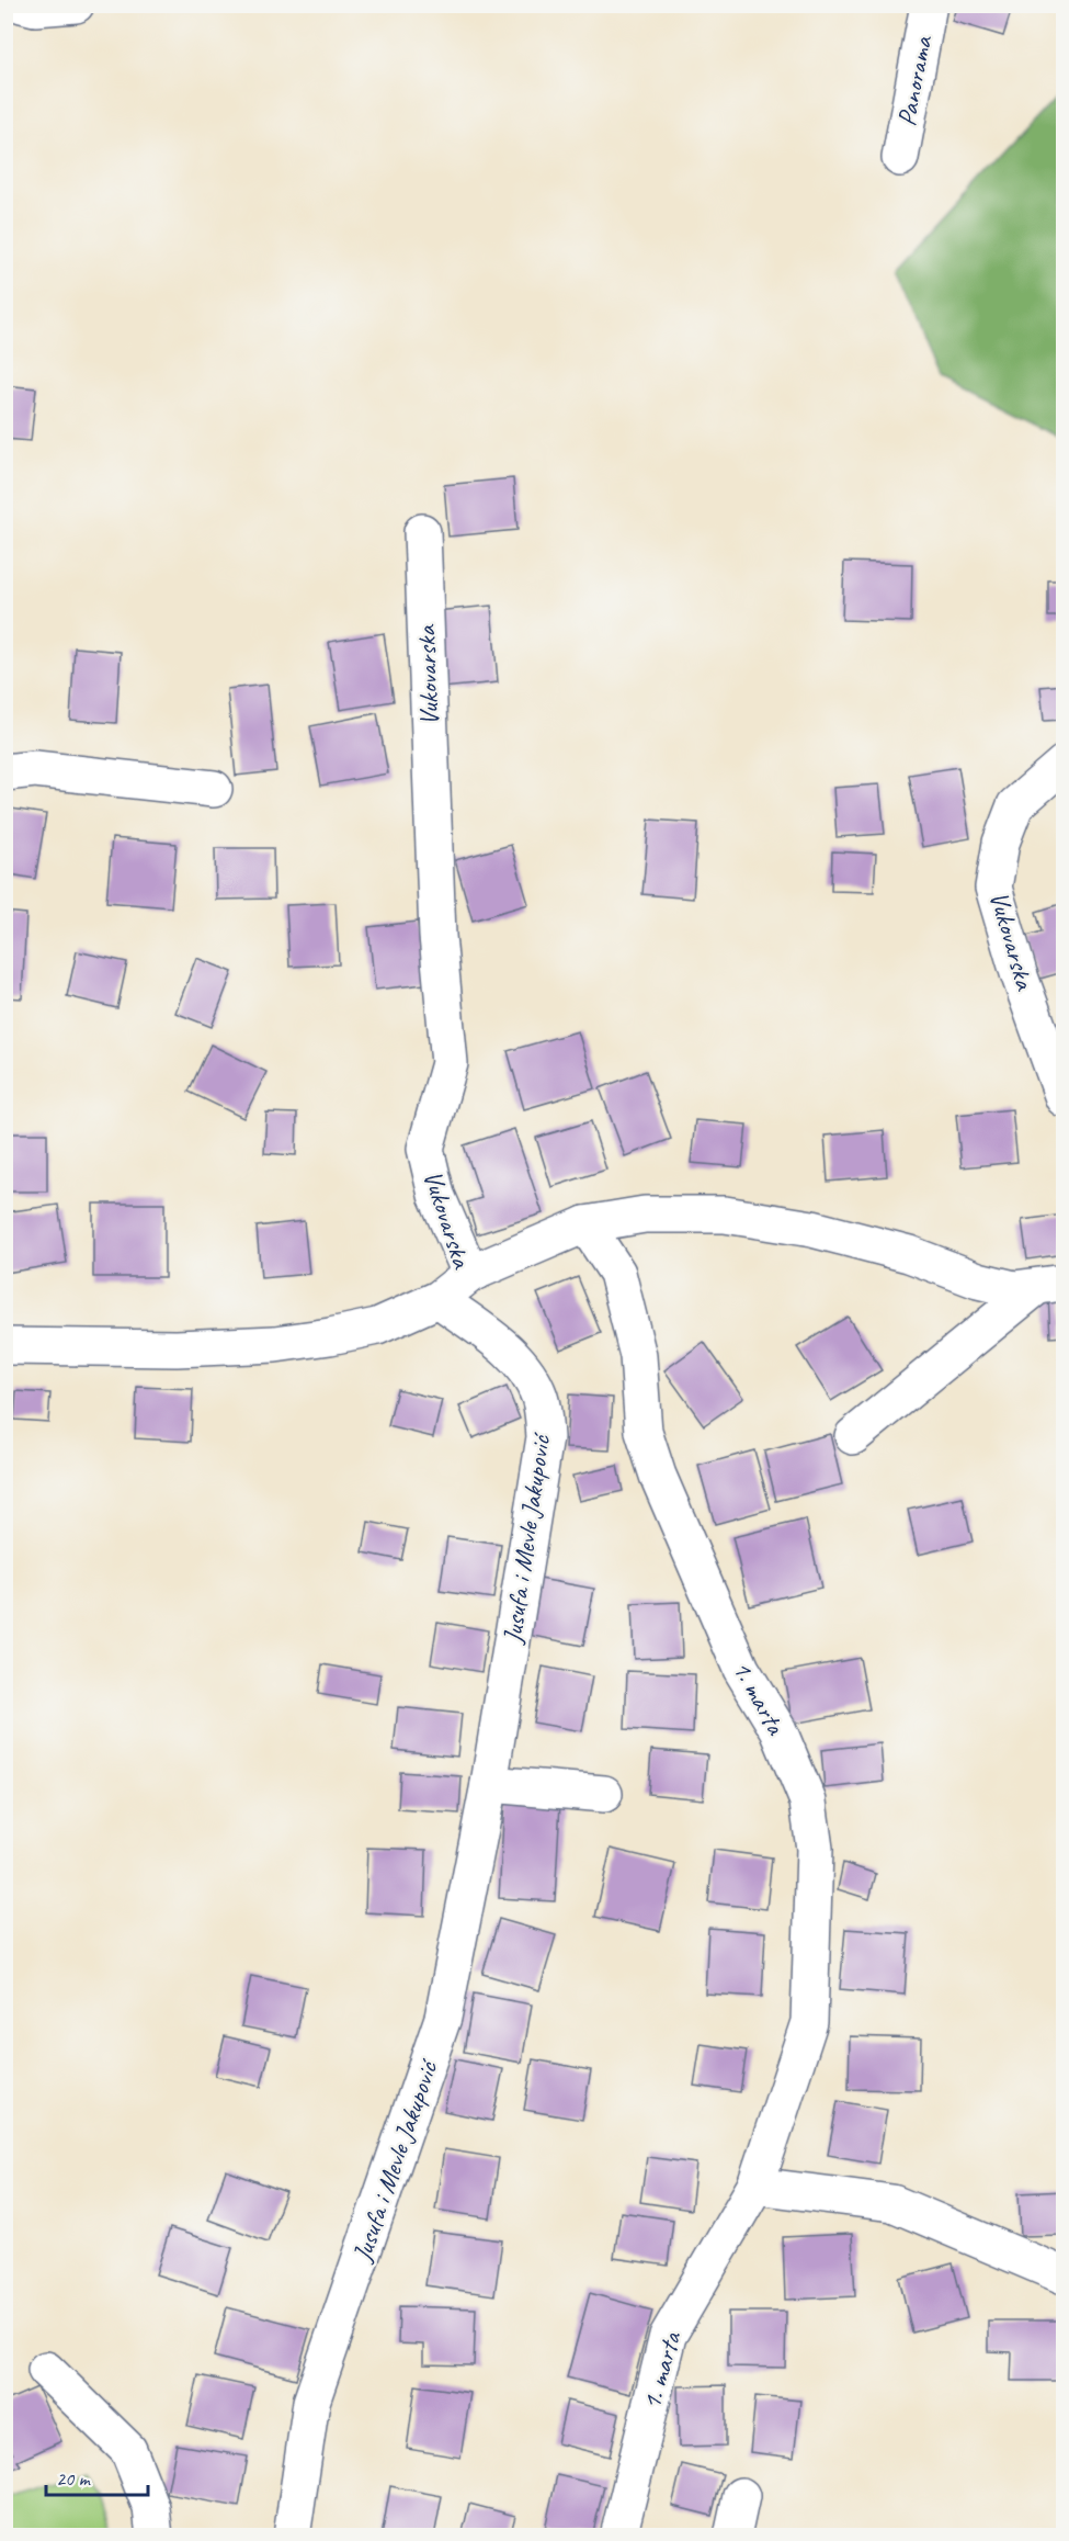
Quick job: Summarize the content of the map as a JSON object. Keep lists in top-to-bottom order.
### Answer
{
  "streets": {
    "street": [
      "Panorama",
      "Vukovarska",
      "Jusufa i Mevle Jakupović",
      "1. marta"
    ]
  },
  "crossings": [
    ["Vukovarska", "Jusufa i Mevle Jakupović"]
  ],
  "scale_bar": "20 m"
}
